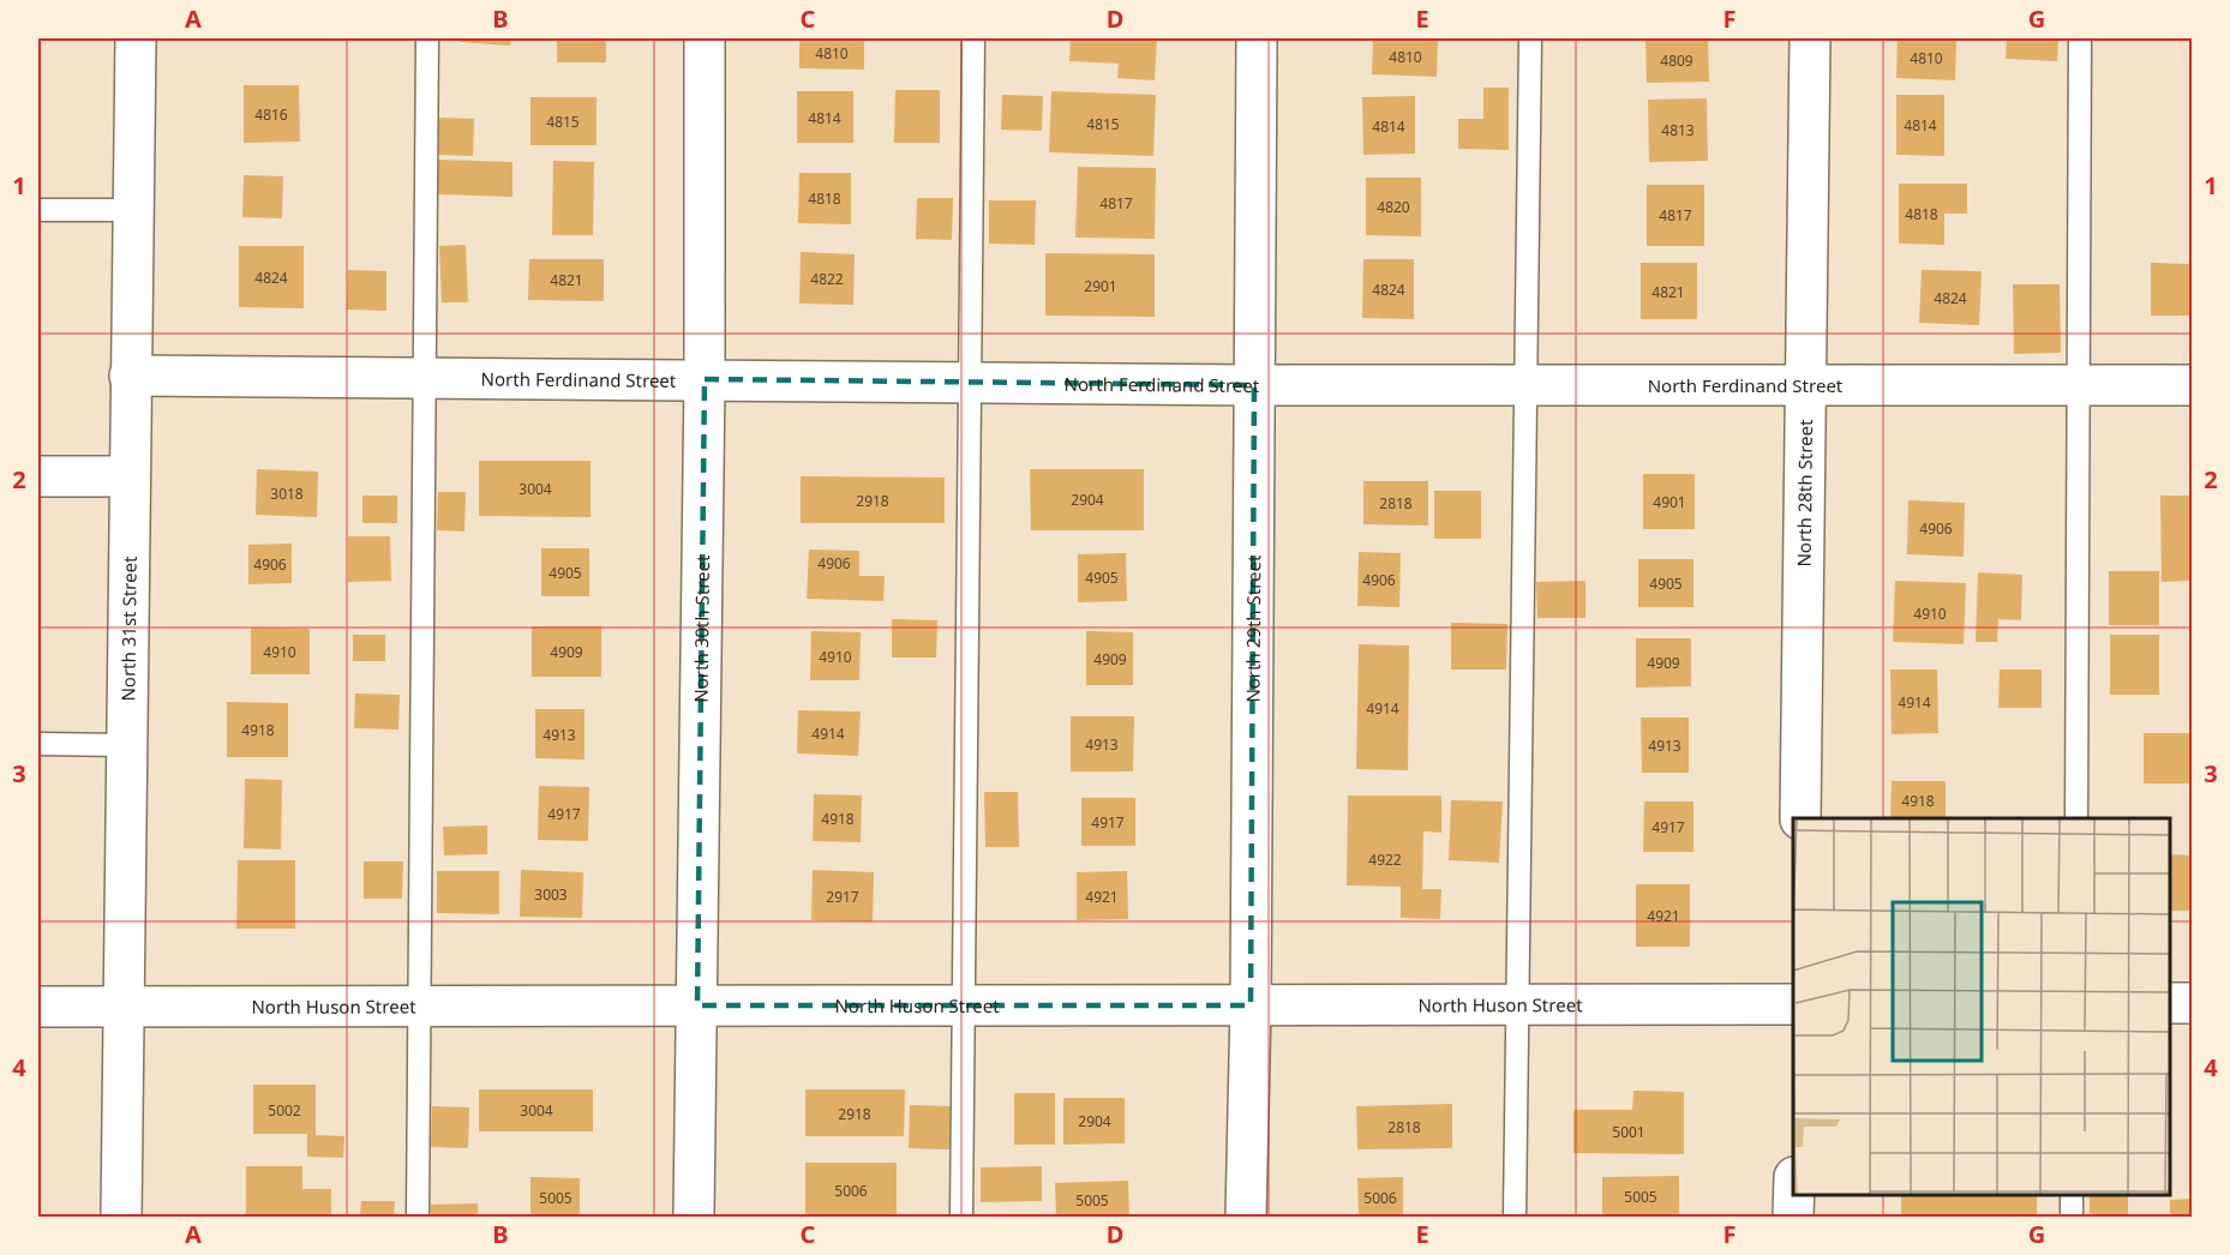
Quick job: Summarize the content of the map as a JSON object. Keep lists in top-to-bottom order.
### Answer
{
  "streets": {
    "street": [
      "North Ferdinand Street",
      "North 28th Street",
      "North 31st Street",
      "North 30th Street",
      "North 29th Street",
      "North Huson Street"
    ]
  },
  "crossings": [
    ["North Ferdinand Street", "North 28th Street"],
    ["North Ferdinand Street", "North 31st Street"],
    ["North Ferdinand Street", "North 30th Street"],
    ["North Ferdinand Street", "North 29th Street"],
    ["North 31st Street", "North Huson Street"],
    ["North 30th Street", "North Huson Street"],
    ["North 29th Street", "North Huson Street"]
  ],
  "house_numbers": [
    "4810",
    "4810",
    "4810",
    "4809",
    "4816",
    "4814",
    "4815",
    "4815",
    "4814",
    "4814",
    "4813",
    "4818",
    "4817",
    "4820",
    "4818",
    "4817",
    "4824",
    "4822",
    "4821",
    "2901",
    "4824",
    "4821",
    "4824",
    "3004",
    "3018",
    "2904",
    "2918",
    "4901",
    "2818",
    "4906",
    "4906",
    "4906",
    "4905",
    "4905",
    "4906",
    "4905",
    "4910",
    "4910",
    "4909",
    "4910",
    "4909",
    "4909",
    "4914",
    "4914",
    "4918",
    "4914",
    "4913",
    "4913",
    "4913",
    "4918",
    "4917",
    "4918",
    "4917",
    "4917",
    "4922",
    "3003",
    "2917",
    "4921",
    "4921",
    "5002",
    "3004",
    "2918",
    "2904",
    "2818",
    "5001",
    "5006",
    "5005",
    "5005",
    "5006",
    "5005"
  ],
  "grid": {
    "columns": [
      "A",
      "B",
      "C",
      "D",
      "E",
      "F",
      "G"
    ],
    "rows": [
      "1",
      "2",
      "3",
      "4"
    ]
  }
}
